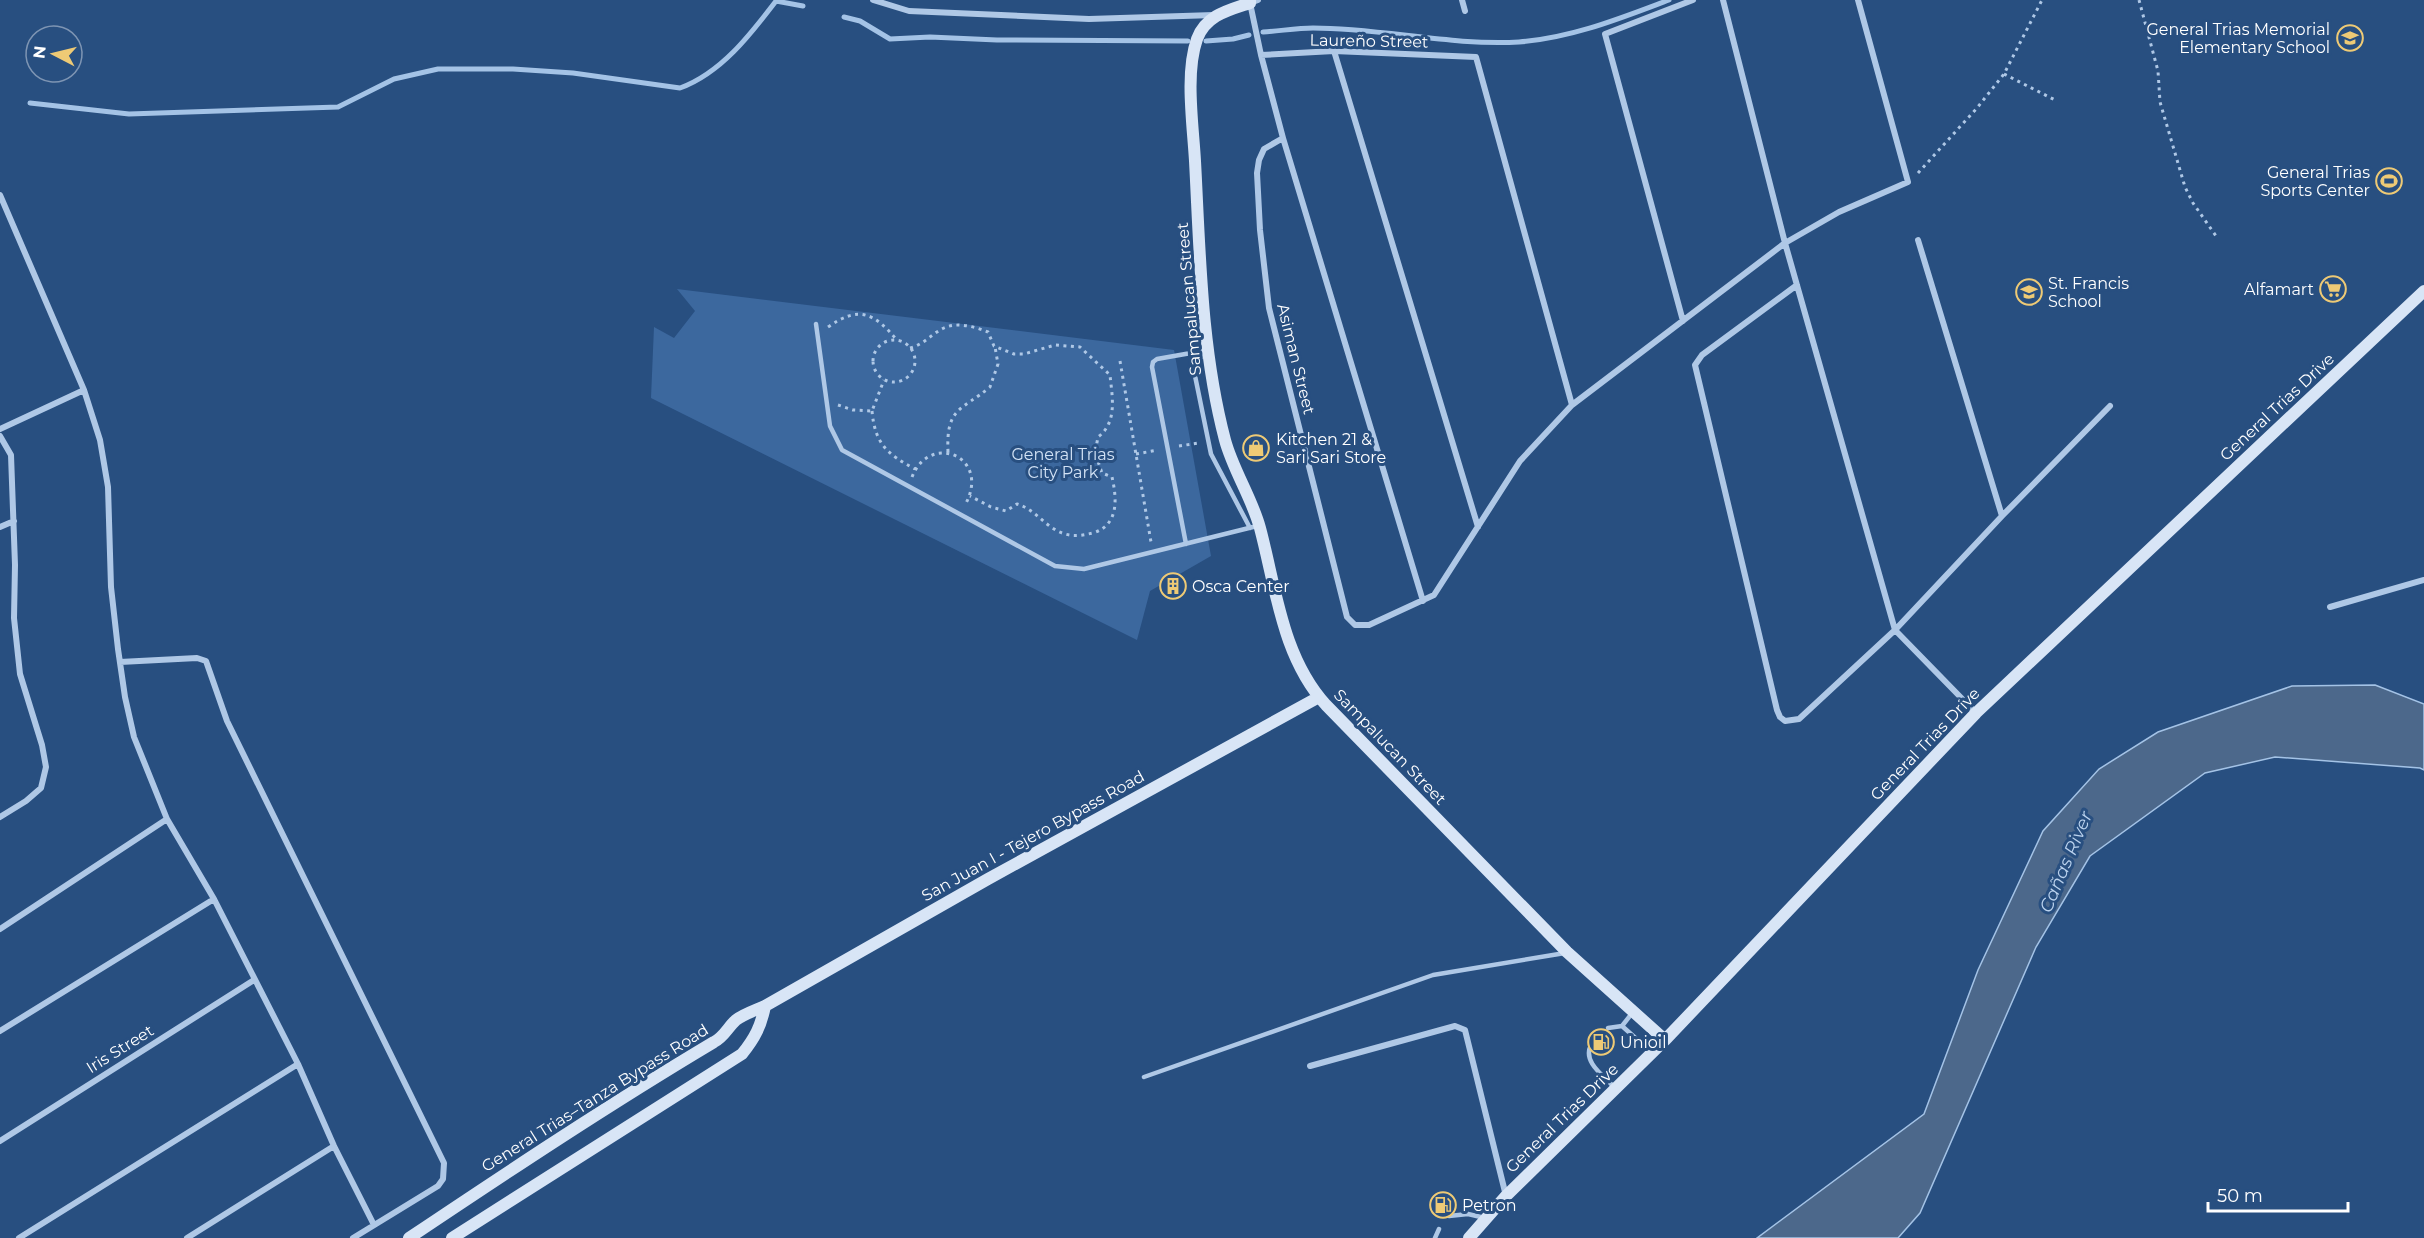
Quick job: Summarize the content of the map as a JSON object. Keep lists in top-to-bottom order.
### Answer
{
  "streets": {
    "main road": [
      "Sampalucan Street",
      "General Trias Drive",
      "San Juan I - Tejero Bypass Road",
      "General Trias–Tanza Bypass Road"
    ],
    "street": ["Laureño Street", "Asiman Street", "Iris Street"]
  },
  "crossings": [
    ["Sampalucan Street", "General Trias Drive"],
    ["Sampalucan Street", "San Juan I - Tejero Bypass Road"],
    ["San Juan I - Tejero Bypass Road", "General Trias–Tanza Bypass Road"]
  ],
  "water": ["Cañas River"],
  "parks": ["General Trias City Park"],
  "places": {
    "school or university": ["General Trias Memorial Elementary School", "St. Francis School"],
    "sports": ["General Trias Sports Center"],
    "supermarket": ["Alfamart"],
    "shop": ["Kitchen 21 & Sari Sari Store"],
    "building": ["Osca Center"],
    "fuel station": ["Unioil", "Petron"]
  },
  "scale_bar": "50 m",
  "north": "left"
}
